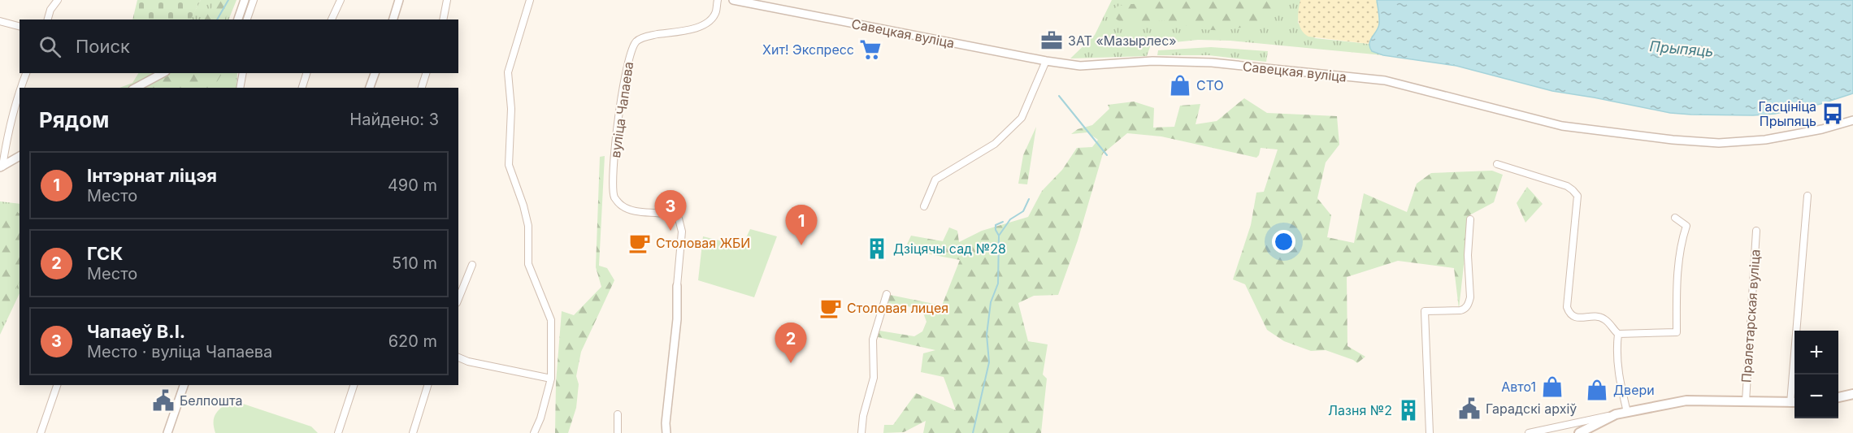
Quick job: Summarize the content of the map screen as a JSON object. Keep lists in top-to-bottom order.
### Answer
{
  "streets": {
    "main road": ["Пралетарская вуліца"],
    "street": ["Савецкая вуліца", "вуліца Чапаева"]
  },
  "water": ["Прыпяць"],
  "places": {
    "office": ["ЗАТ «Мазырлес»"],
    "supermarket": ["Хит! Экспресс"],
    "shop": ["СТО", "Авто1", "Двери"],
    "bus stop": ["Гасцініца Прыпяць"],
    "cafe": ["Столовая ЖБИ", "Столовая лицея"],
    "building": ["Дзіцячы сад №28", "Лазня №2"],
    "public building": ["Белпошта", "Гарадскі архіў"]
  },
  "page": {
    "search": "Поиск",
    "heading": ["Рядом", "Найдено: 3"],
    "list": [
      {
        "mark": "1",
        "name": "Інтэрнат ліцэя",
        "note": "Место",
        "value": "490 m"
      },
      {
        "mark": "2",
        "name": "ГСК",
        "note": "Место",
        "value": "510 m"
      },
      {
        "mark": "3",
        "name": "Чапаеў В.І.",
        "note": "Место · вуліца Чапаева",
        "value": "620 m"
      }
    ],
    "pins": ["3", "1", "2"],
    "map_buttons": ["+", "−"]
  }
}
